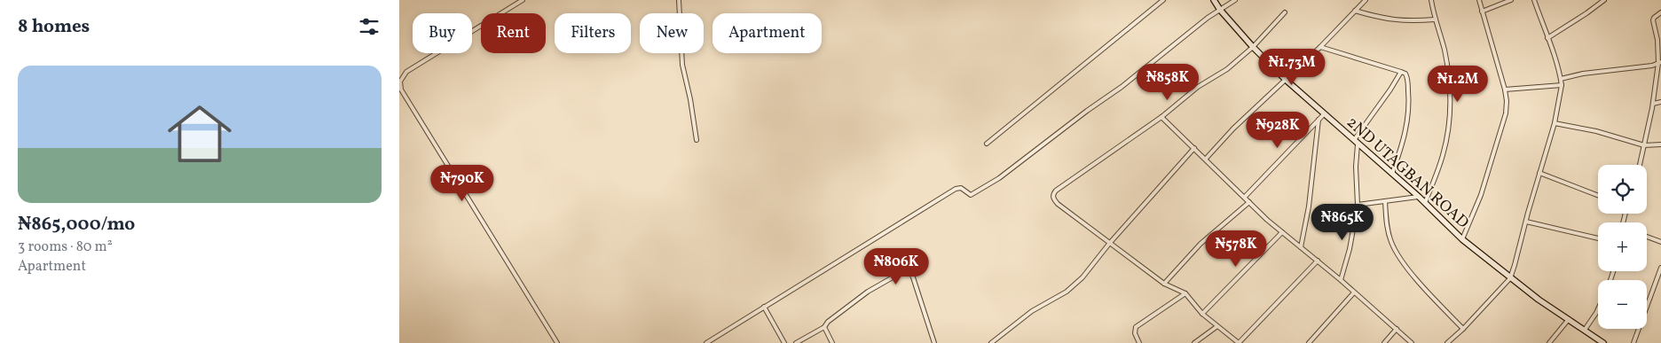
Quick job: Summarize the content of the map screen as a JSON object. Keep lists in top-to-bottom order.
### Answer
{
  "streets": {
    "street": ["2ND UTAGBAN ROAD"]
  },
  "page": {
    "heading": "8 homes",
    "chip": [
      "Buy",
      "Rent",
      "Filters",
      "New",
      "Apartment"
    ],
    "price": [
      "₦1.73M",
      "₦858K",
      "₦1.2M",
      "₦928K",
      "₦790K",
      "₦865K",
      "₦578K",
      "₦806K"
    ],
    "list": [
      {
        "name": "₦865,000/mo",
        "note": "3 rooms · 80 m² · Apartment"
      }
    ],
    "map_buttons": ["+", "−"]
  }
}
